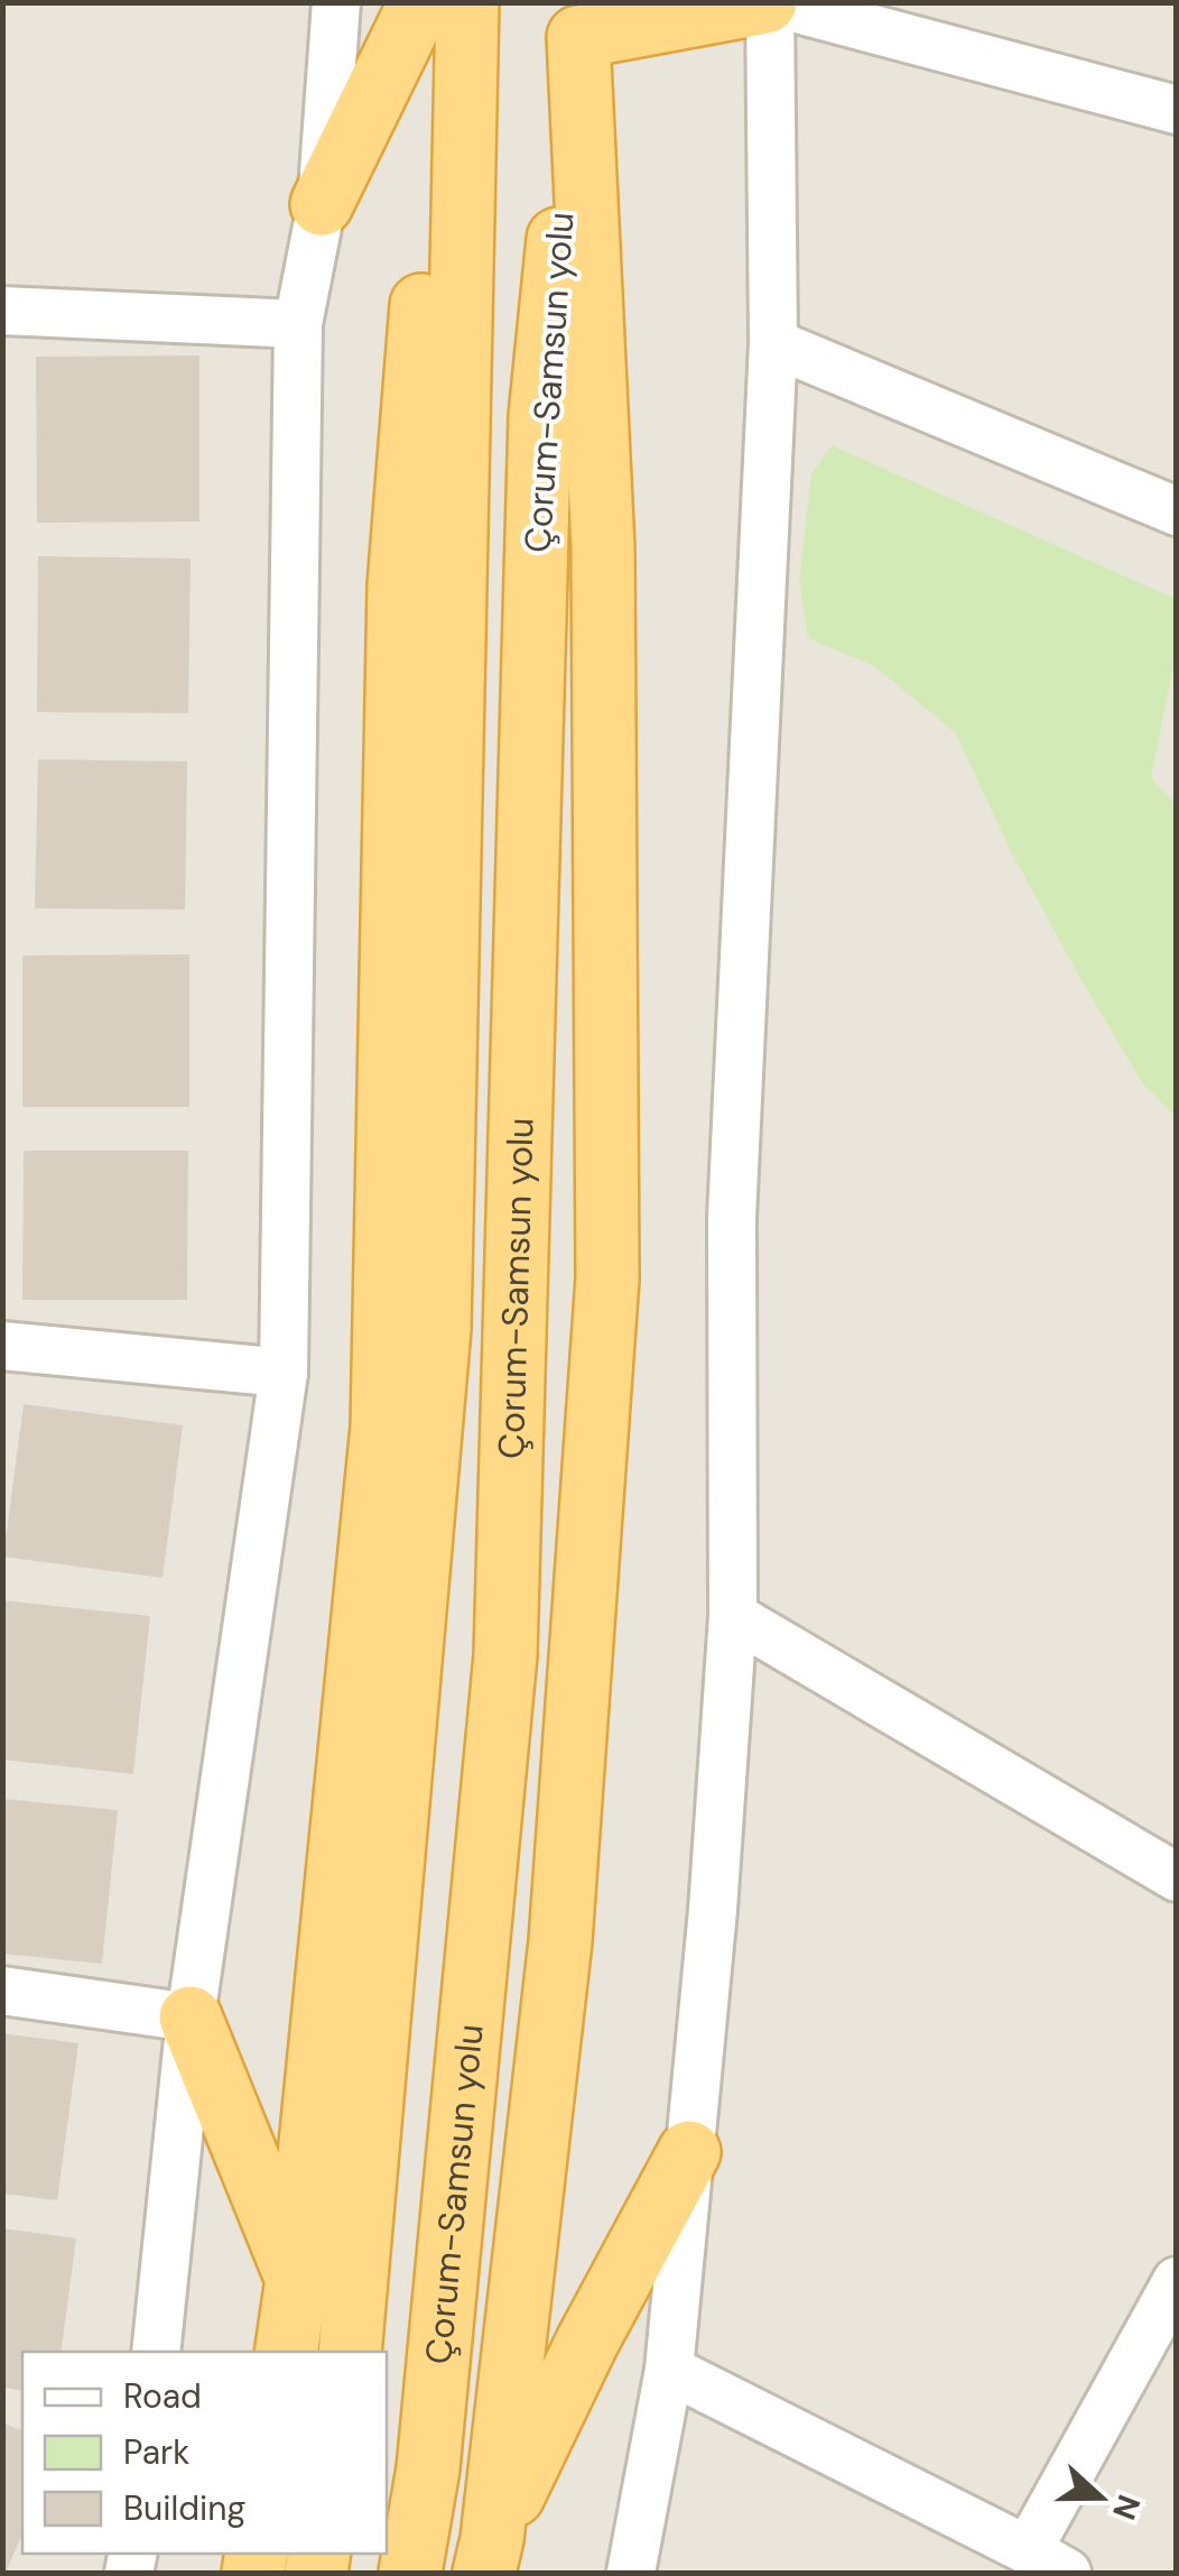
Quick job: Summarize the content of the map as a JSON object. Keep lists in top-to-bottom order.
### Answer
{
  "streets": {
    "highway": ["Çorum-Samsun yolu"]
  },
  "legend": ["Road", "Park", "Building"],
  "north": "right"
}
